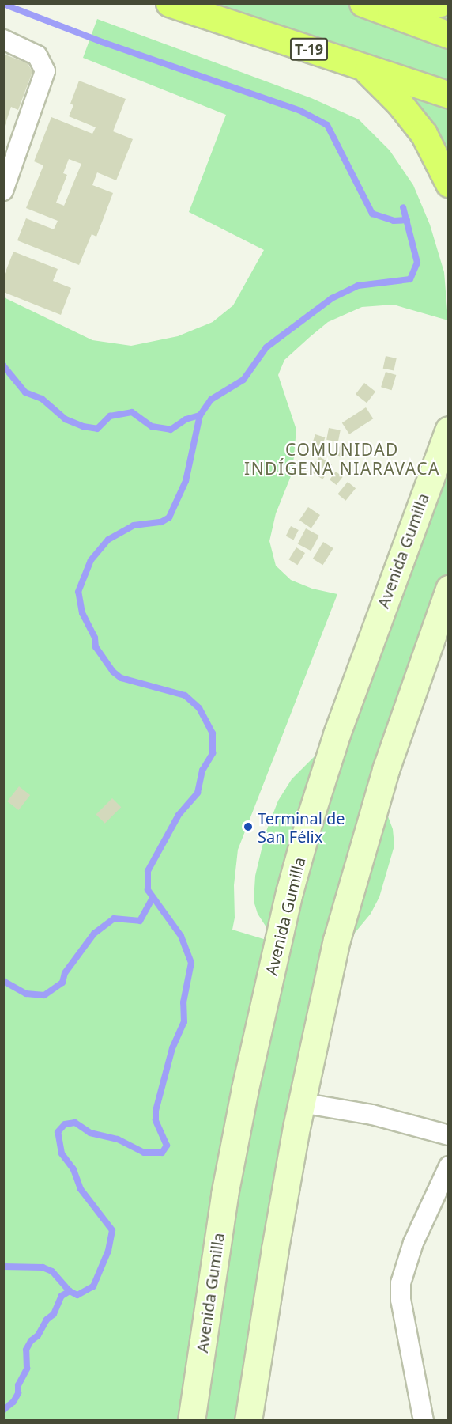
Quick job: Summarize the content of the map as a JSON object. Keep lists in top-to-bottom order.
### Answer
{
  "streets": {
    "highway": ["T-19"],
    "main road": ["Avenida Gumilla"]
  },
  "districts": ["COMUNIDAD INDÍGENA NIARAVACA"],
  "places": ["Terminal de San Félix"]
}
